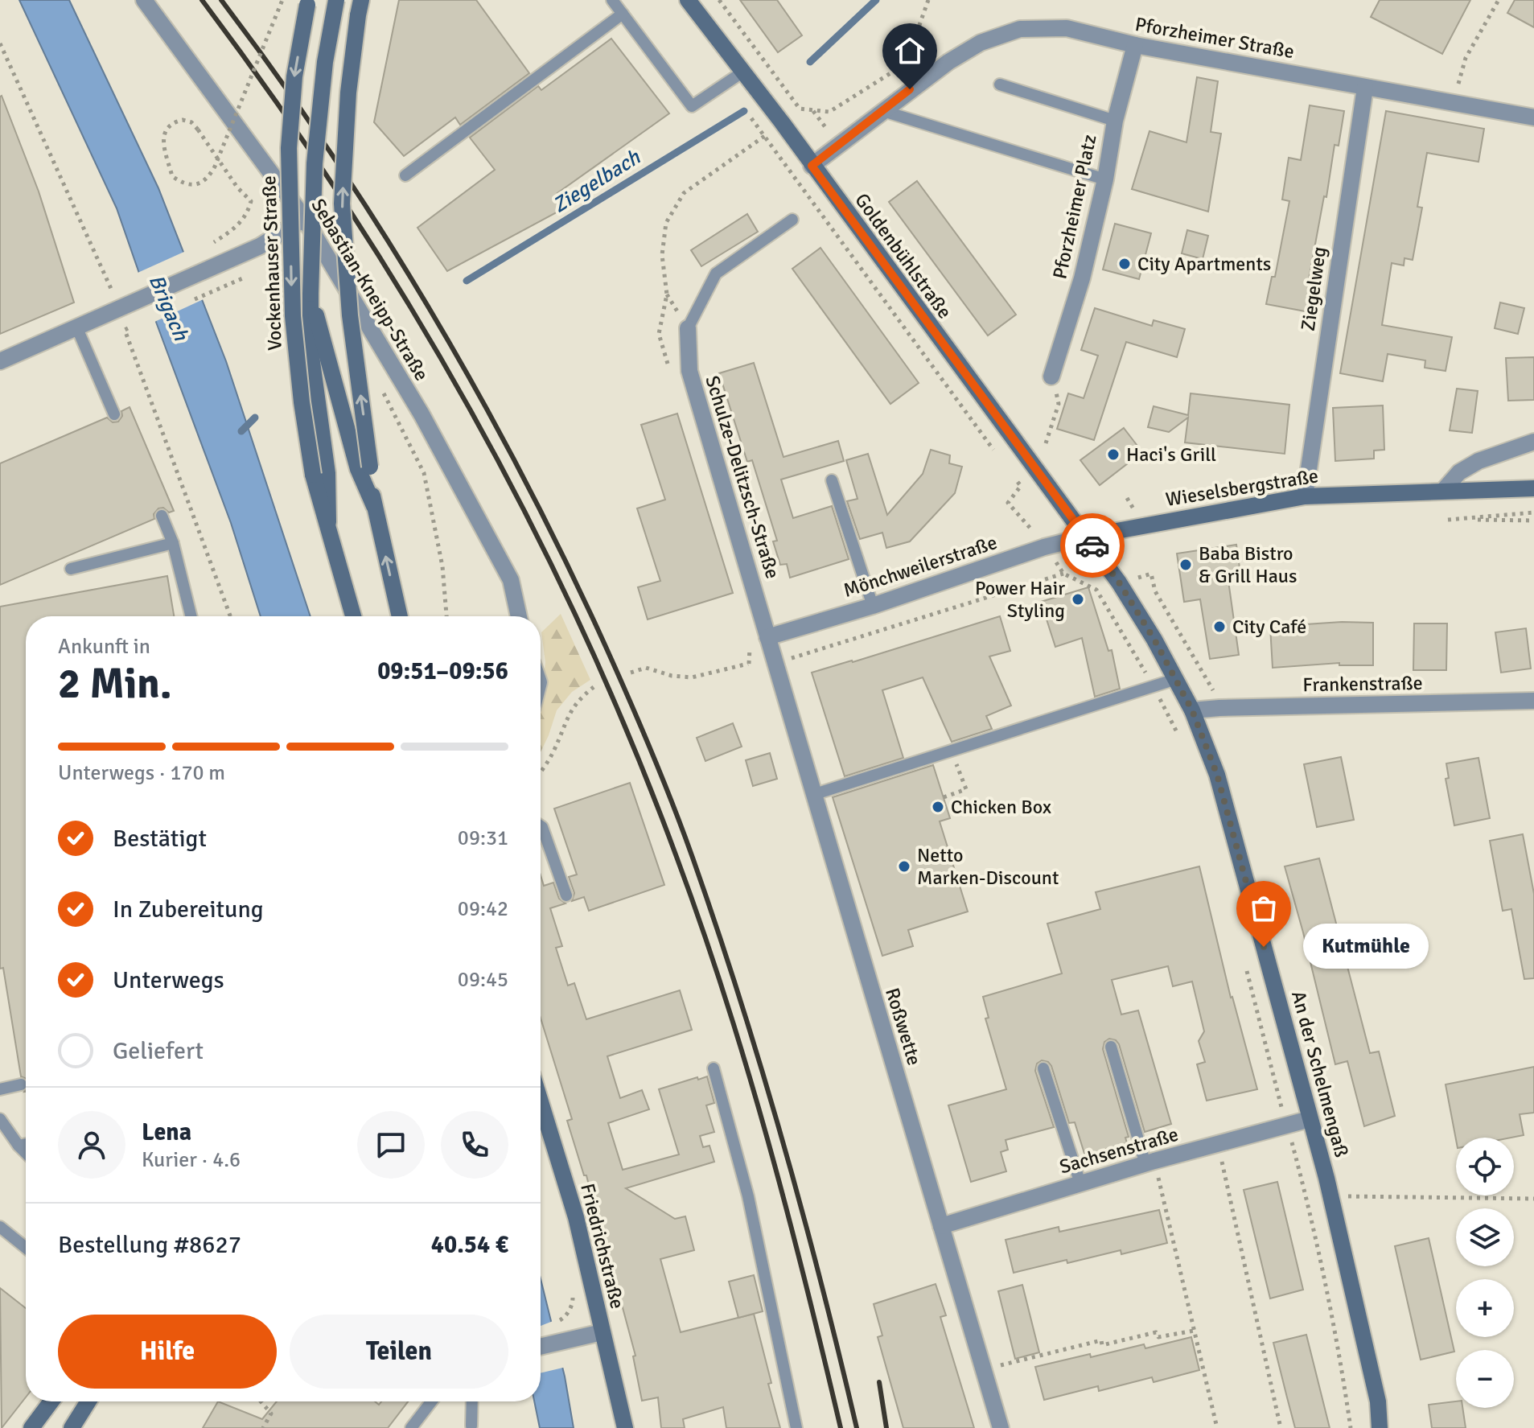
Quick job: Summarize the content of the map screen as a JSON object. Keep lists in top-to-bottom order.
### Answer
{
  "streets": {
    "street": [
      "Pforzheimer Straße",
      "Pforzheimer Platz",
      "Goldenbühlstraße",
      "Vockenhauser Straße",
      "Ziegelweg",
      "Sebastian-Kneipp-Straße",
      "Schulze-Delitzsch-Straße",
      "Wieselsbergstraße",
      "Mönchweilerstraße",
      "Frankenstraße",
      "Roßwette",
      "An der Schelmengaß",
      "Sachsenstraße",
      "Friedrichstraße"
    ]
  },
  "crossings": [
    ["Pforzheimer Straße", "Pforzheimer Platz"],
    ["Pforzheimer Straße", "Goldenbühlstraße"],
    ["Pforzheimer Straße", "Ziegelweg"],
    ["Goldenbühlstraße", "Wieselsbergstraße"],
    ["Goldenbühlstraße", "Mönchweilerstraße"],
    ["Goldenbühlstraße", "An der Schelmengaß"],
    ["Ziegelweg", "Wieselsbergstraße"],
    ["Schulze-Delitzsch-Straße", "Mönchweilerstraße"],
    ["Schulze-Delitzsch-Straße", "Roßwette"],
    ["Wieselsbergstraße", "Mönchweilerstraße"],
    ["Wieselsbergstraße", "An der Schelmengaß"],
    ["Mönchweilerstraße", "Roßwette"],
    ["Mönchweilerstraße", "An der Schelmengaß"],
    ["Frankenstraße", "An der Schelmengaß"],
    ["Roßwette", "Sachsenstraße"],
    ["An der Schelmengaß", "Sachsenstraße"]
  ],
  "water": ["Ziegelbach", "Brigach"],
  "places": [
    "City Apartments",
    "Haci's Grill",
    "Baba Bistro & Grill Haus",
    "Power Hair Styling",
    "City Café",
    "Chicken Box",
    "Netto Marken-Discount",
    "Kutmühle"
  ],
  "page": {
    "heading": ["2 Min.", "Ankunft in", "09:51–09:56"],
    "panel": [
      "Lena",
      "Kurier · 4.6",
      "Bestellung #8627",
      "40.54 €"
    ],
    "bar": "Unterwegs · 170 m",
    "list": [
      ["Bestätigt", "09:31"],
      ["In Zubereitung", "09:42"],
      ["Unterwegs", "09:45"],
      "Geliefert"
    ],
    "bubble": "Kutmühle",
    "map_buttons": ["+", "−"],
    "buttons": ["Hilfe", "Teilen"]
  }
}
